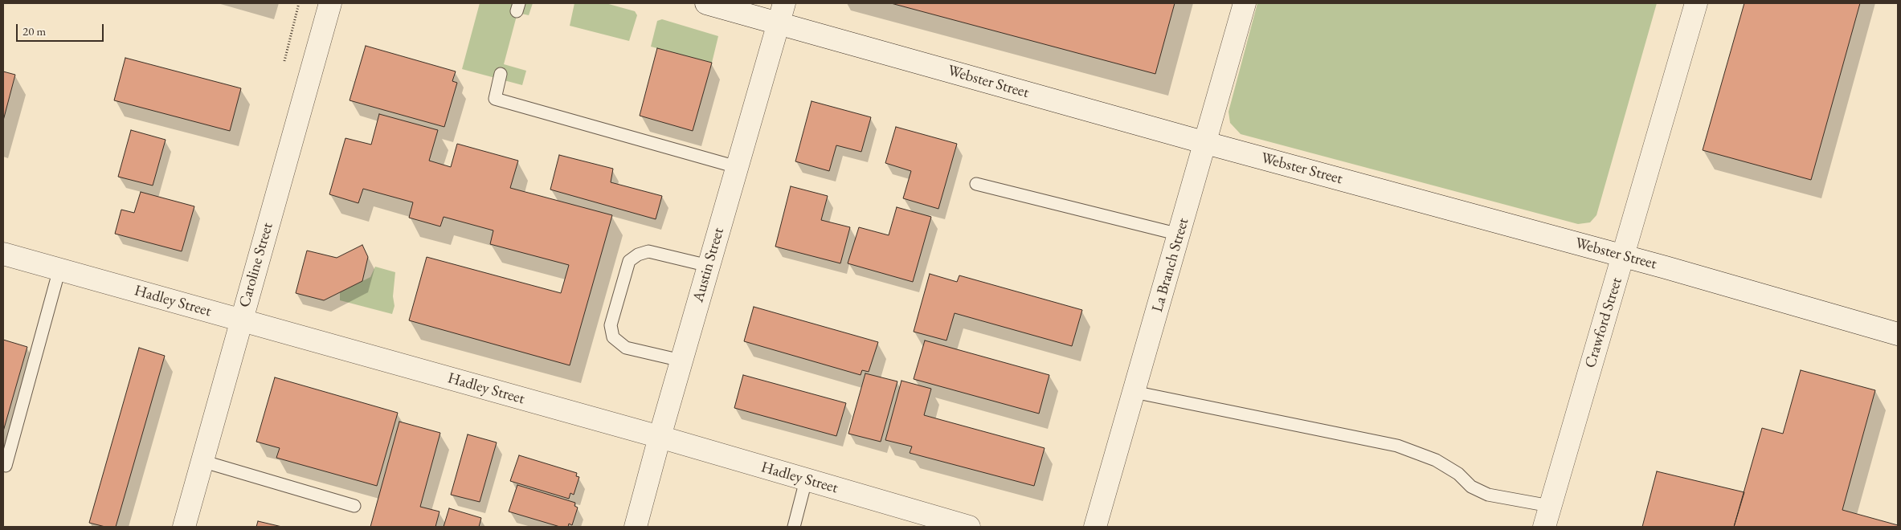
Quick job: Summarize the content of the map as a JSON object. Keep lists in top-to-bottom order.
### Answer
{
  "streets": {
    "street": [
      "Webster Street",
      "Caroline Street",
      "Austin Street",
      "La Branch Street",
      "Hadley Street",
      "Crawford Street"
    ]
  },
  "crossings": [
    ["Webster Street", "Austin Street"],
    ["Webster Street", "La Branch Street"],
    ["Webster Street", "Crawford Street"],
    ["Caroline Street", "Hadley Street"],
    ["Austin Street", "Hadley Street"]
  ],
  "scale_bar": "20 m"
}
